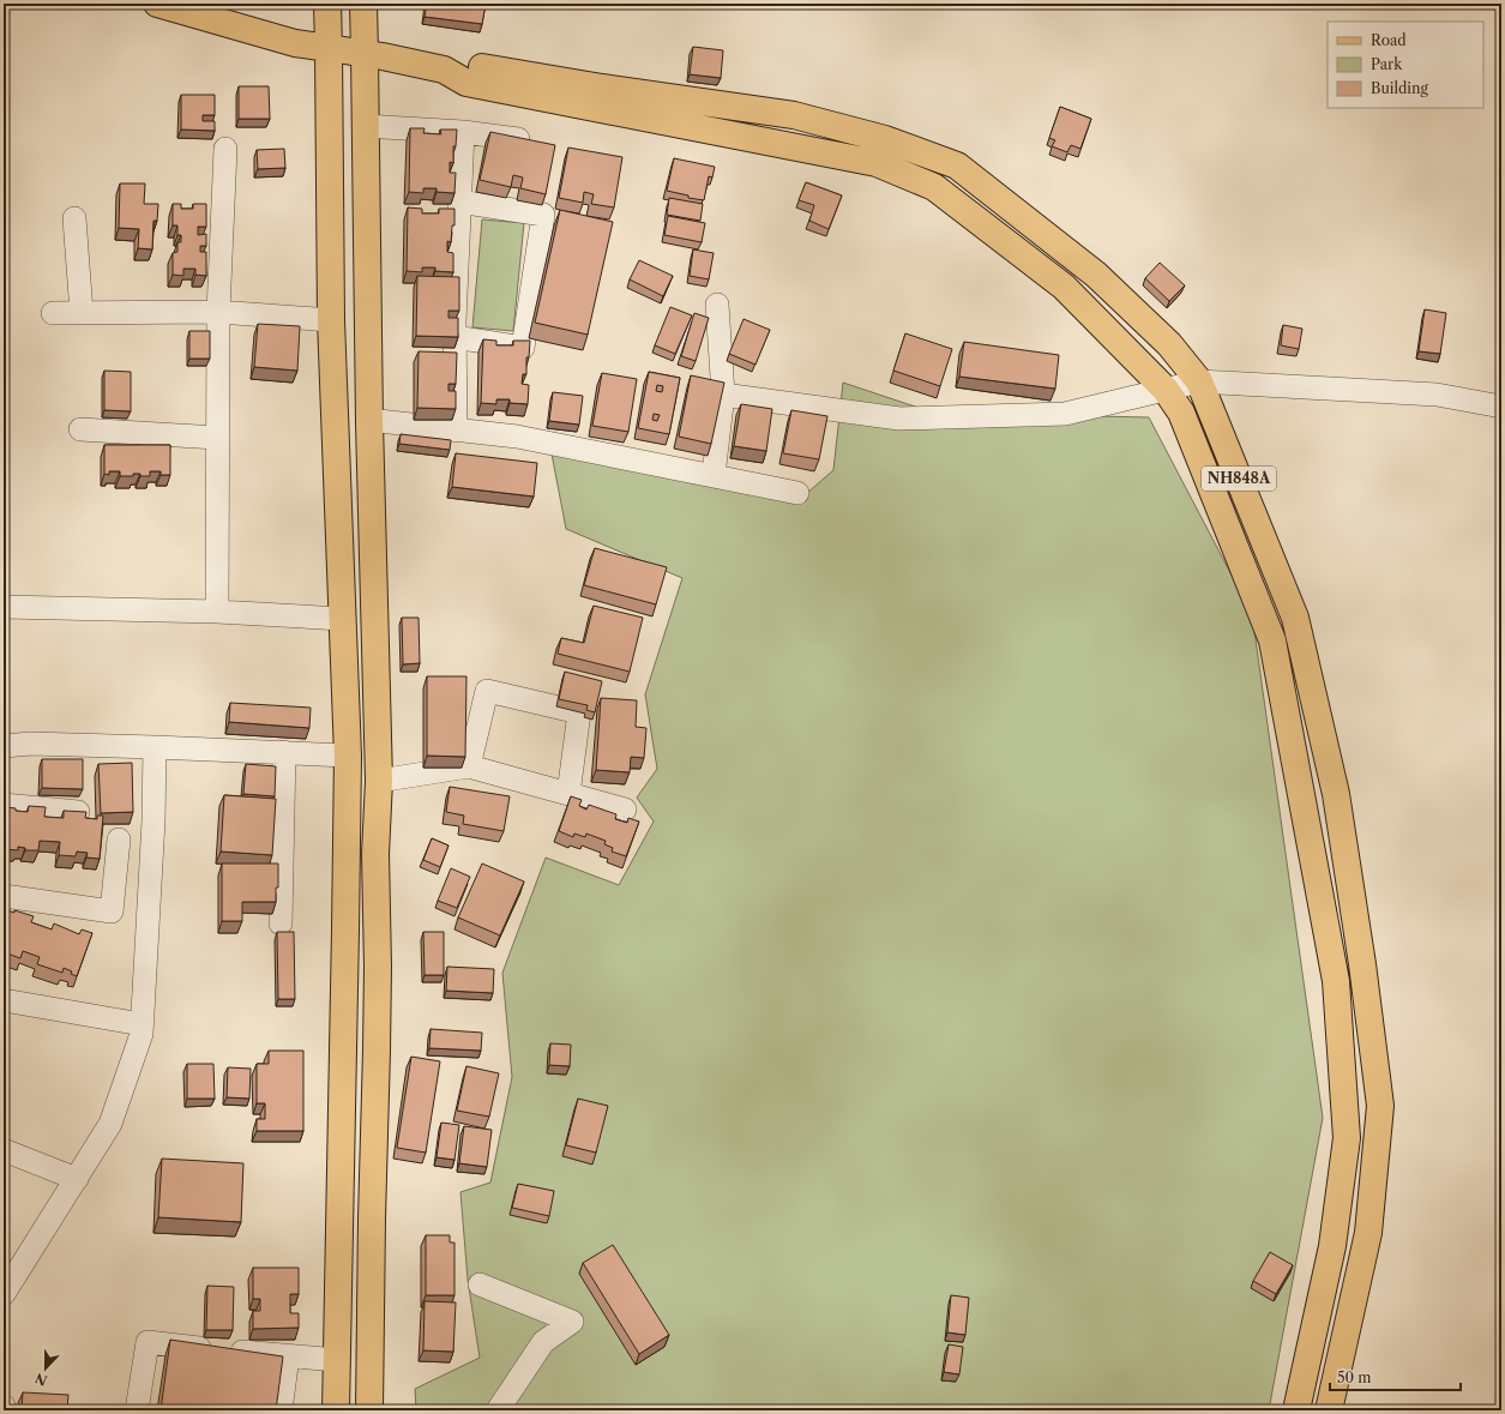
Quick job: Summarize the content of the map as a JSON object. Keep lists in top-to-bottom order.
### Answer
{
  "streets": {
    "main road": ["NH848A"]
  },
  "legend": ["Road", "Park", "Building"],
  "scale_bar": "50 m",
  "north": "bottom"
}
